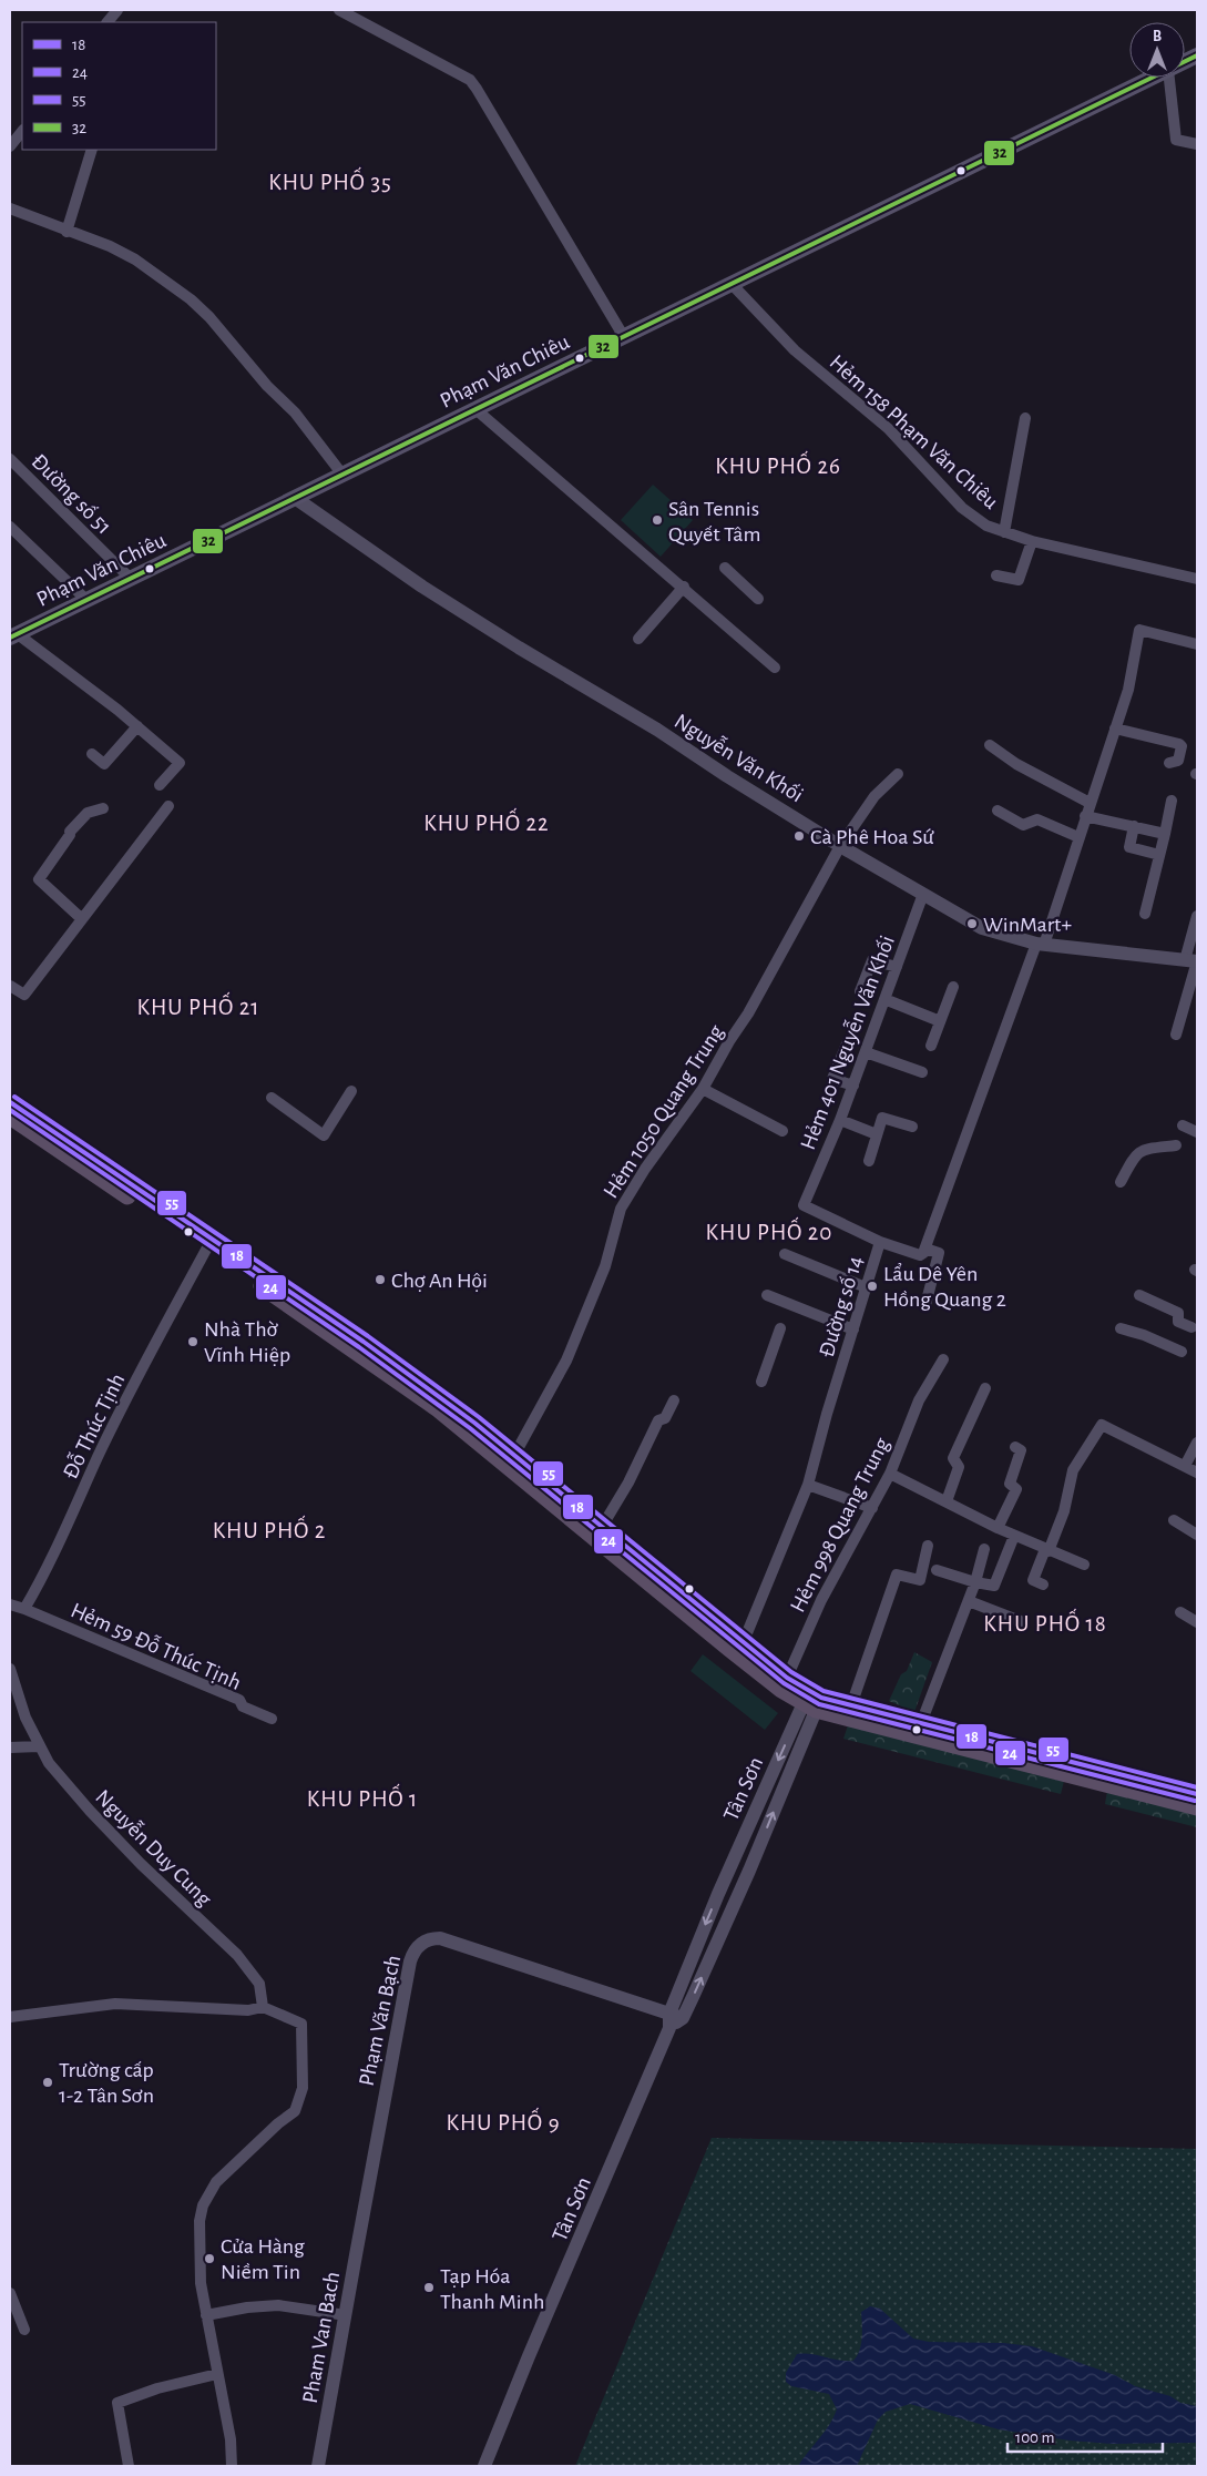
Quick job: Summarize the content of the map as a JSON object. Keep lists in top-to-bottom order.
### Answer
{
  "streets": {
    "main road": ["Phạm Văn Chiêu"],
    "street": [
      "Hẻm 158 Phạm Văn Chiêu",
      "Đường số 51",
      "Nguyễn Văn Khối",
      "Hẻm 401 Nguyễn Văn Khối",
      "Hẻm 1050 Quang Trung",
      "Đường số 14",
      "Đỗ Thúc Tịnh",
      "Hẻm 998 Quang Trung",
      "Hẻm 59 Đỗ Thúc Tịnh",
      "Tân Sơn",
      "Nguyễn Duy Cung",
      "Pham Van Bach"
    ]
  },
  "crossings": [
    ["Phạm Văn Chiêu", "Hẻm 158 Phạm Văn Chiêu"],
    ["Phạm Văn Chiêu", "Đường số 51"],
    ["Phạm Văn Chiêu", "Nguyễn Văn Khối"],
    ["Nguyễn Văn Khối", "Hẻm 401 Nguyễn Văn Khối"],
    ["Nguyễn Văn Khối", "Hẻm 1050 Quang Trung"],
    ["Hẻm 401 Nguyễn Văn Khối", "Đường số 14"],
    ["Đỗ Thúc Tịnh", "Hẻm 59 Đỗ Thúc Tịnh"],
    ["Tân Sơn", "Pham Van Bach"]
  ],
  "districts": [
    "KHU PHỐ 35",
    "KHU PHỐ 26",
    "KHU PHỐ 22",
    "KHU PHỐ 21",
    "KHU PHỐ 20",
    "KHU PHỐ 2",
    "KHU PHỐ 18",
    "KHU PHỐ 1",
    "KHU PHỐ 9"
  ],
  "places": [
    "Sân Tennis Quyết Tâm",
    "Cà Phê Hoa Sứ",
    "WinMart+",
    "Chợ An Hội",
    "Lẩu Dê Yên Hồng Quang 2",
    "Nhà Thờ Vĩnh Hiệp",
    "Trường cấp 1-2 Tân Sơn",
    "Cửa Hàng Niềm Tin",
    "Tạp Hóa Thanh Minh"
  ],
  "lines": [
    "transit line 32",
    "transit line 55",
    "transit line 18",
    "transit line 24"
  ],
  "legend": [
    "18",
    "24",
    "55",
    "32"
  ],
  "scale_bar": "100 m",
  "north": "top"
}
